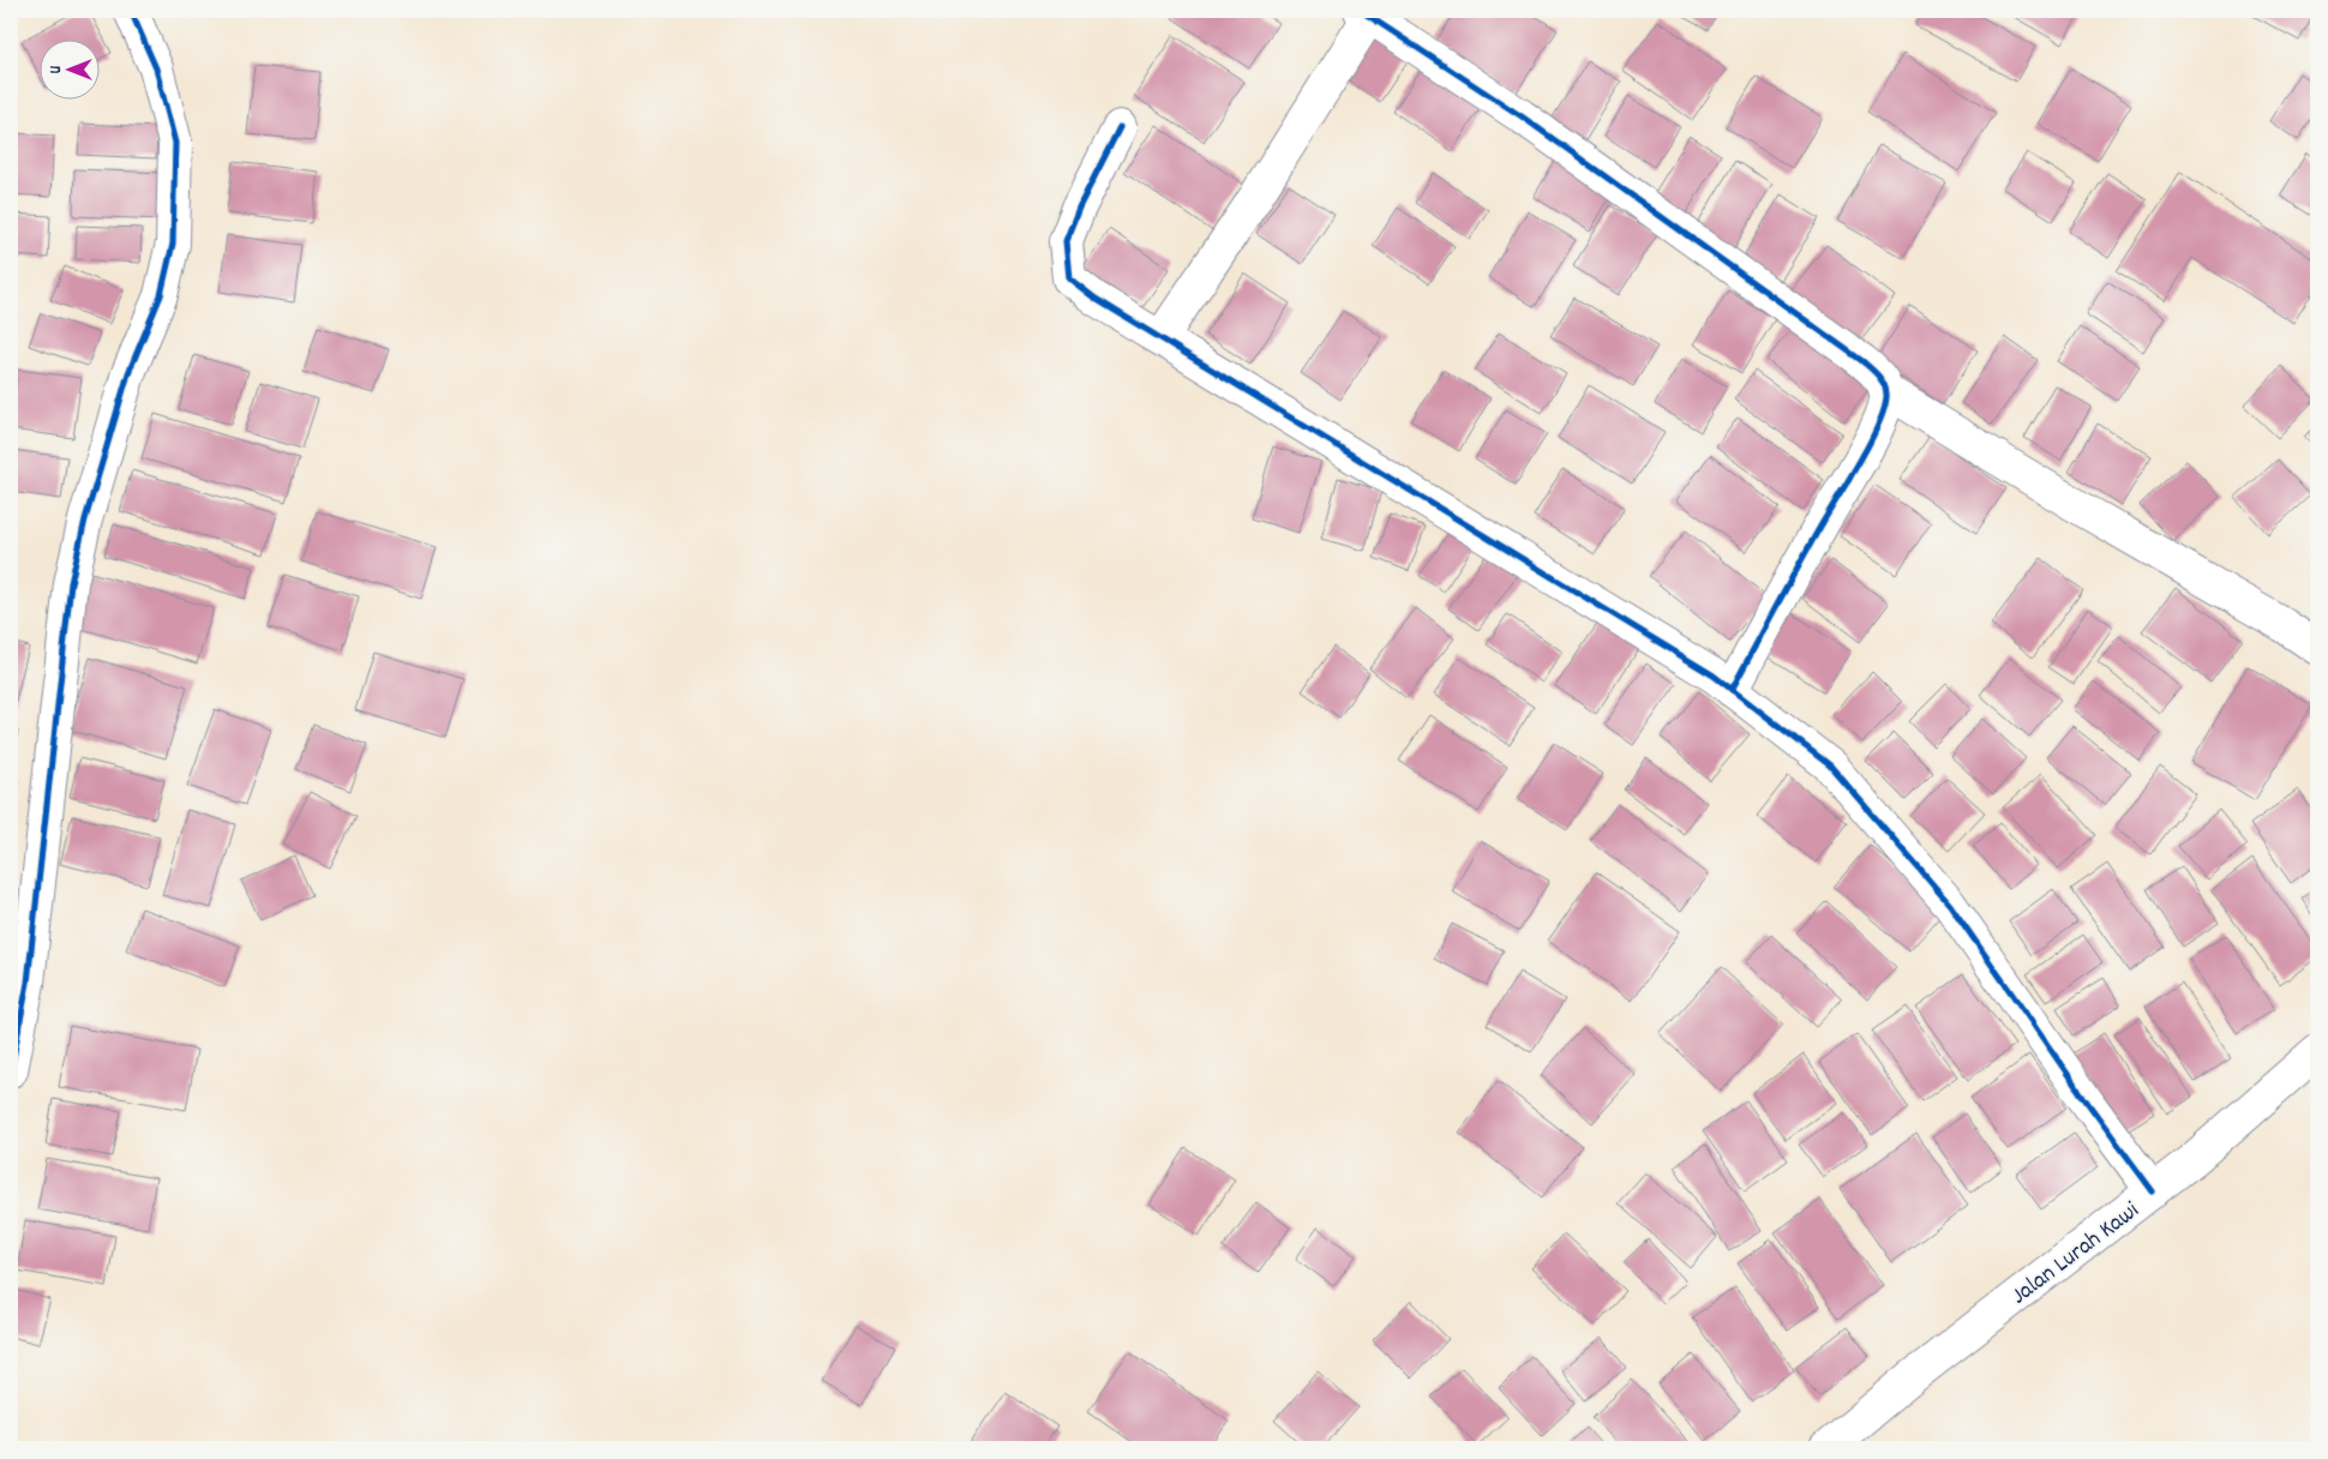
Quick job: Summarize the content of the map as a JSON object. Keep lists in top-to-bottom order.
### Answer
{
  "streets": {
    "street": ["Jalan Lurah Kawi"]
  },
  "north": "left"
}
